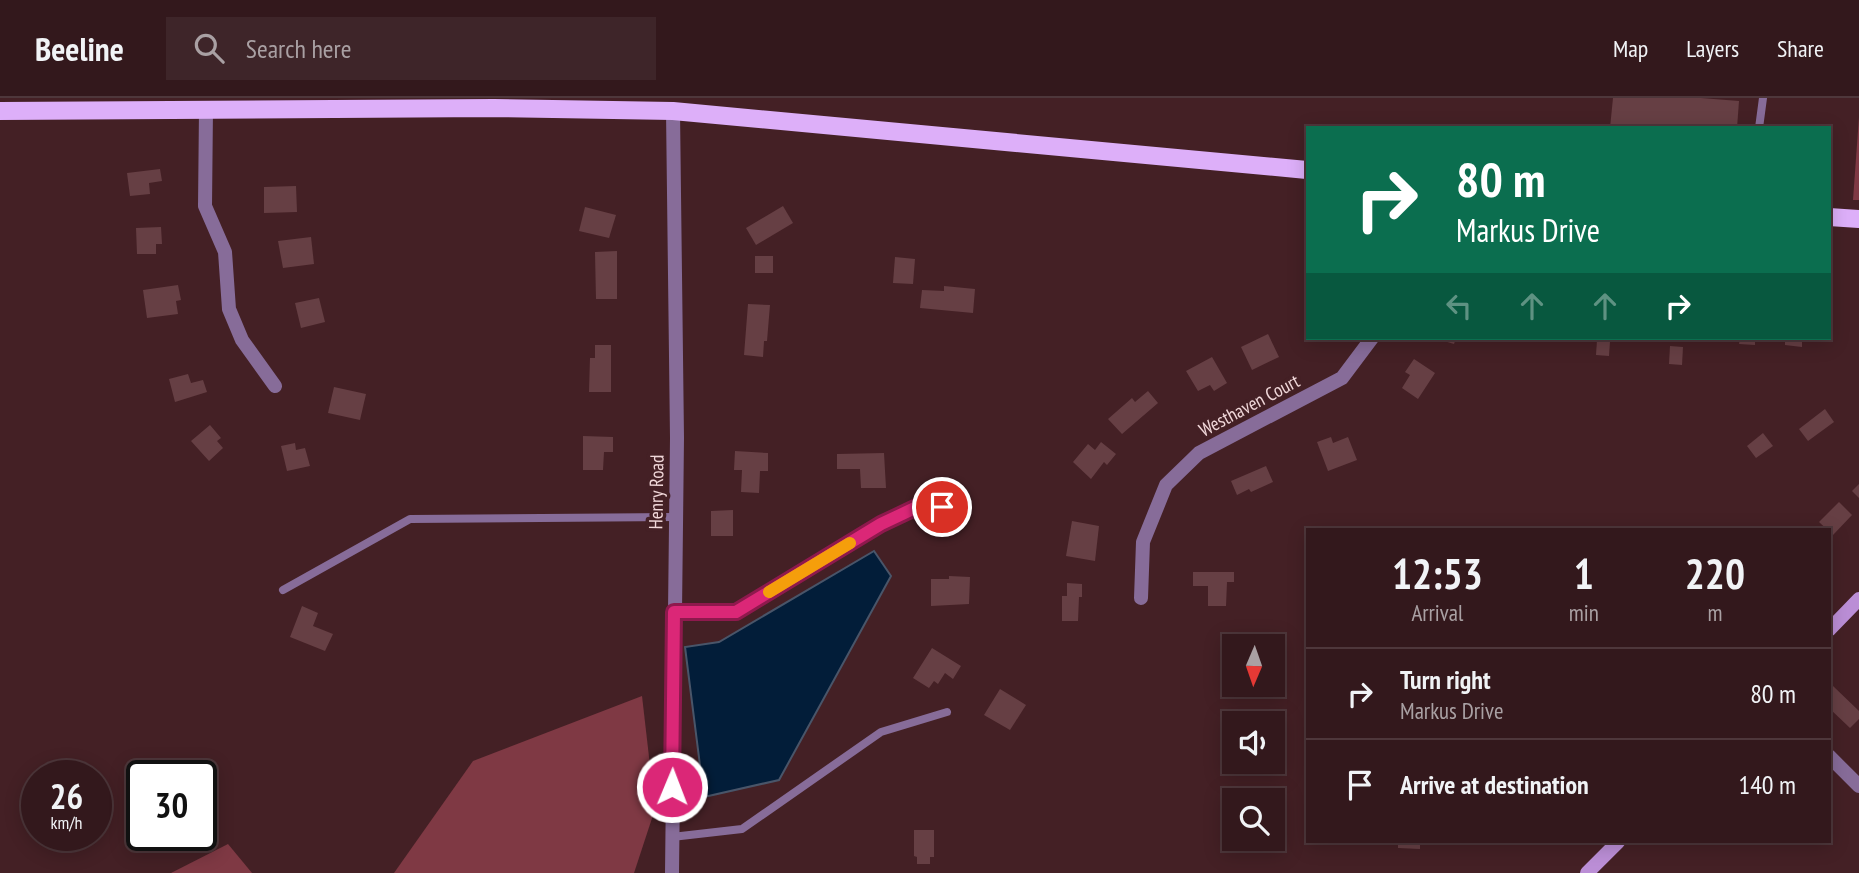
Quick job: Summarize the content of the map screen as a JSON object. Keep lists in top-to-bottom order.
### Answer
{
  "streets": {
    "street": ["Westhaven Court", "Henry Road"]
  },
  "north": "bottom",
  "page": {
    "header": "Beeline",
    "search": "Search here",
    "nav": ["Map", "Layers", "Share"],
    "turn": ["80 m", "Markus Drive"],
    "eta": [
      "12:53",
      "Arrival",
      "1",
      "min",
      "220",
      "m"
    ],
    "list": [
      {
        "name": "Turn right",
        "note": "Markus Drive",
        "value": "80 m"
      },
      {
        "name": "Arrive at destination",
        "value": "140 m"
      }
    ],
    "speed": "26 km/h",
    "limit": "30"
  }
}
